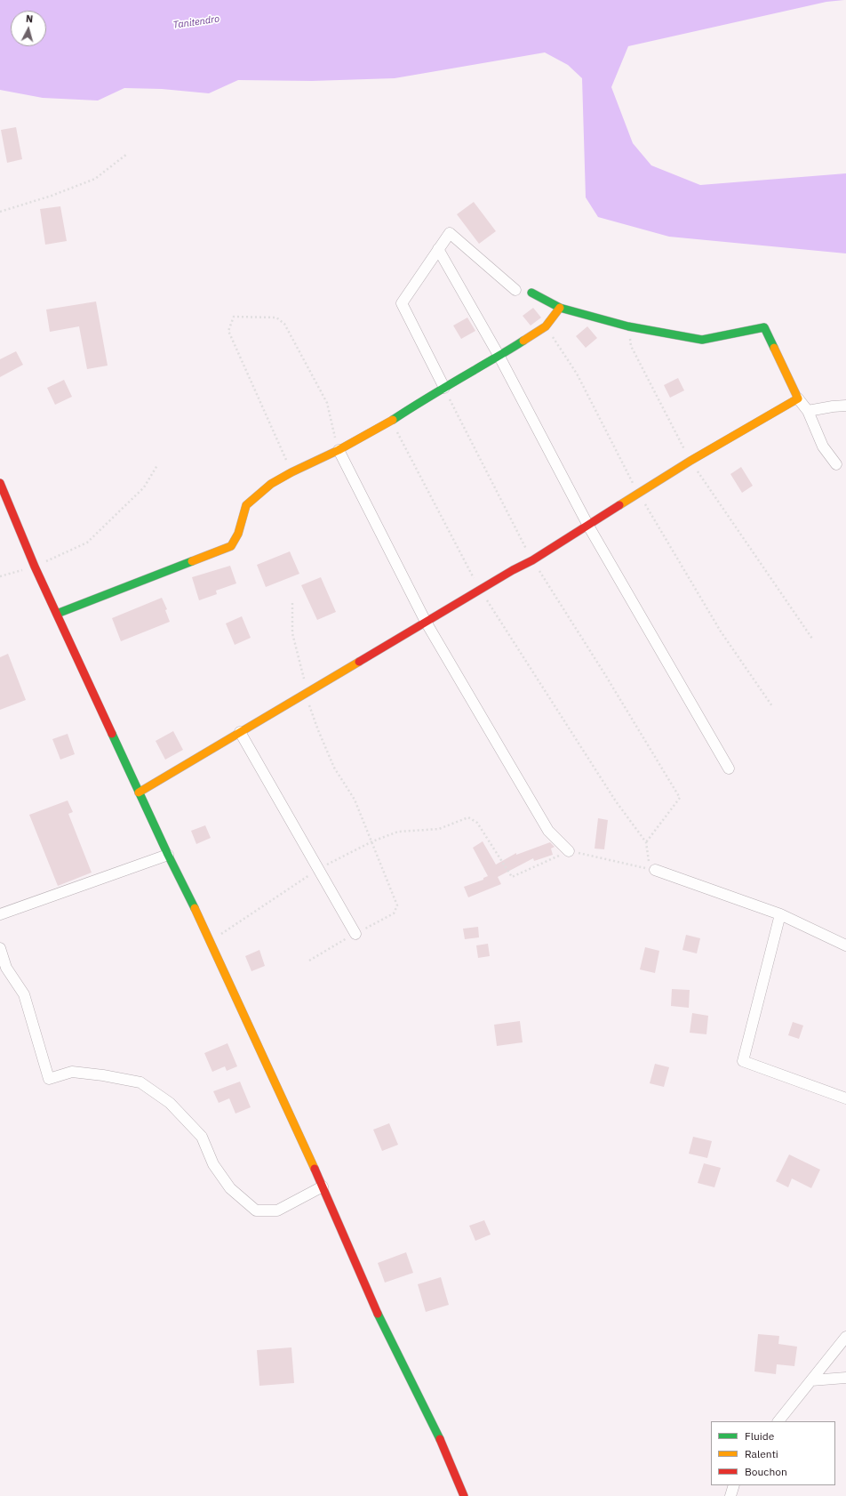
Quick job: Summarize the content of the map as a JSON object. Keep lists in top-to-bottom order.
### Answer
{
  "water": ["Tanitendro"],
  "legend": ["Fluide", "Ralenti", "Bouchon"],
  "north": "top"
}
